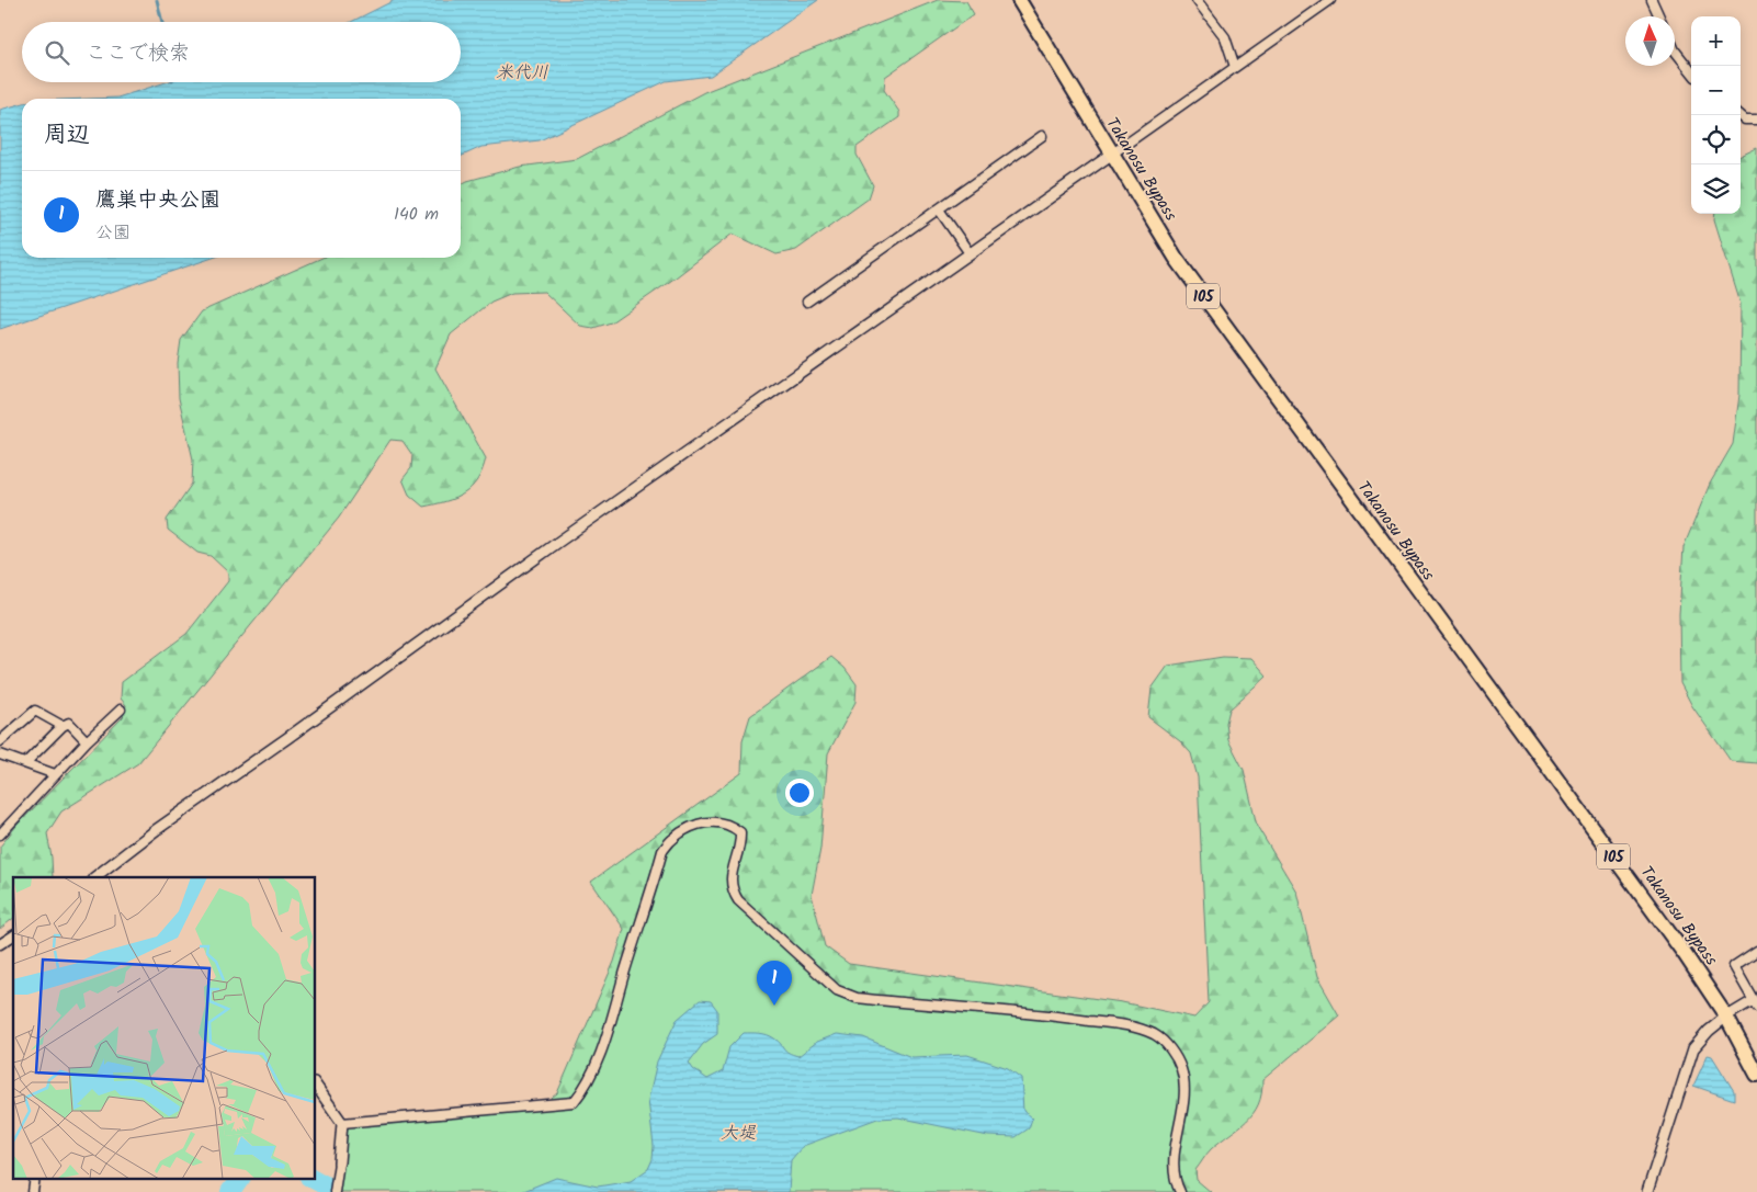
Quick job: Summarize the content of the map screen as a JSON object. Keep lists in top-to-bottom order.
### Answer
{
  "streets": {
    "highway": ["Takanosu Bypass", "105"]
  },
  "water": ["米代川", "大堤"],
  "north": "top",
  "page": {
    "map_buttons": ["+", "−"],
    "search": "ここで検索",
    "heading": "周辺",
    "list": [
      {
        "mark": "1",
        "name": "鷹巣中央公園",
        "note": "公園",
        "value": "140 m"
      }
    ],
    "pins": "1"
  }
}
